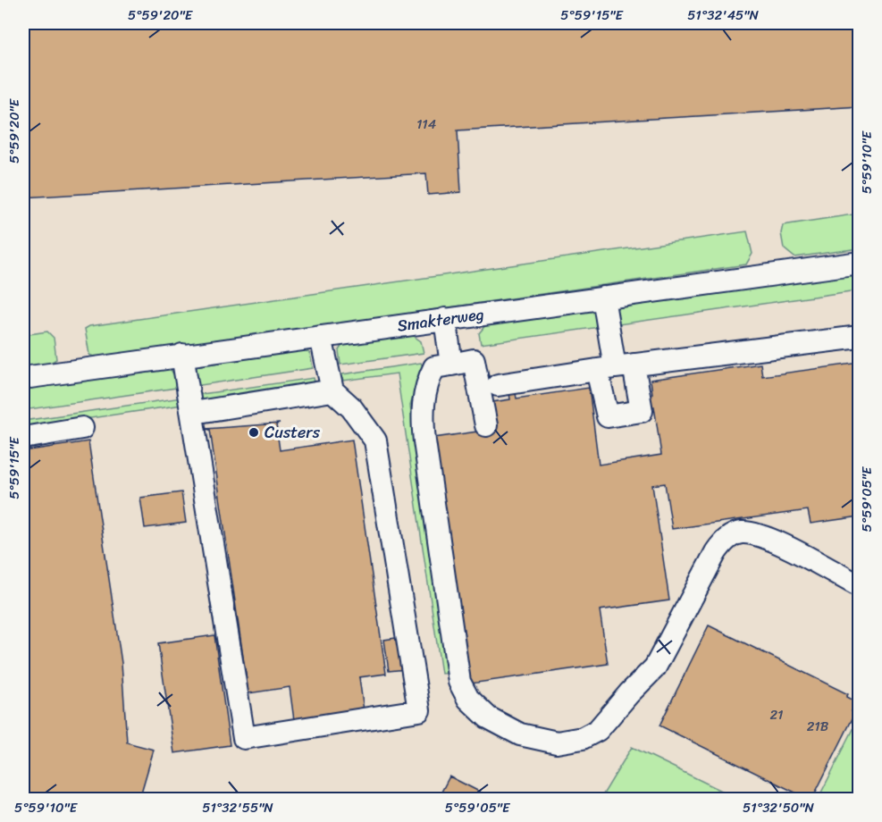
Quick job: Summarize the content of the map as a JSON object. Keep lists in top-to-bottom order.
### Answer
{
  "streets": {
    "street": ["Smakterweg"]
  },
  "places": ["Custers"],
  "house_numbers": ["114", "21", "21B"],
  "coordinates": [
    "5°59'20\"E",
    "5°59'15\"E",
    "51°32'45\"N",
    "5°59'10\"E",
    "5°59'05\"E",
    "51°32'55\"N",
    "51°32'50\"N"
  ]
}
